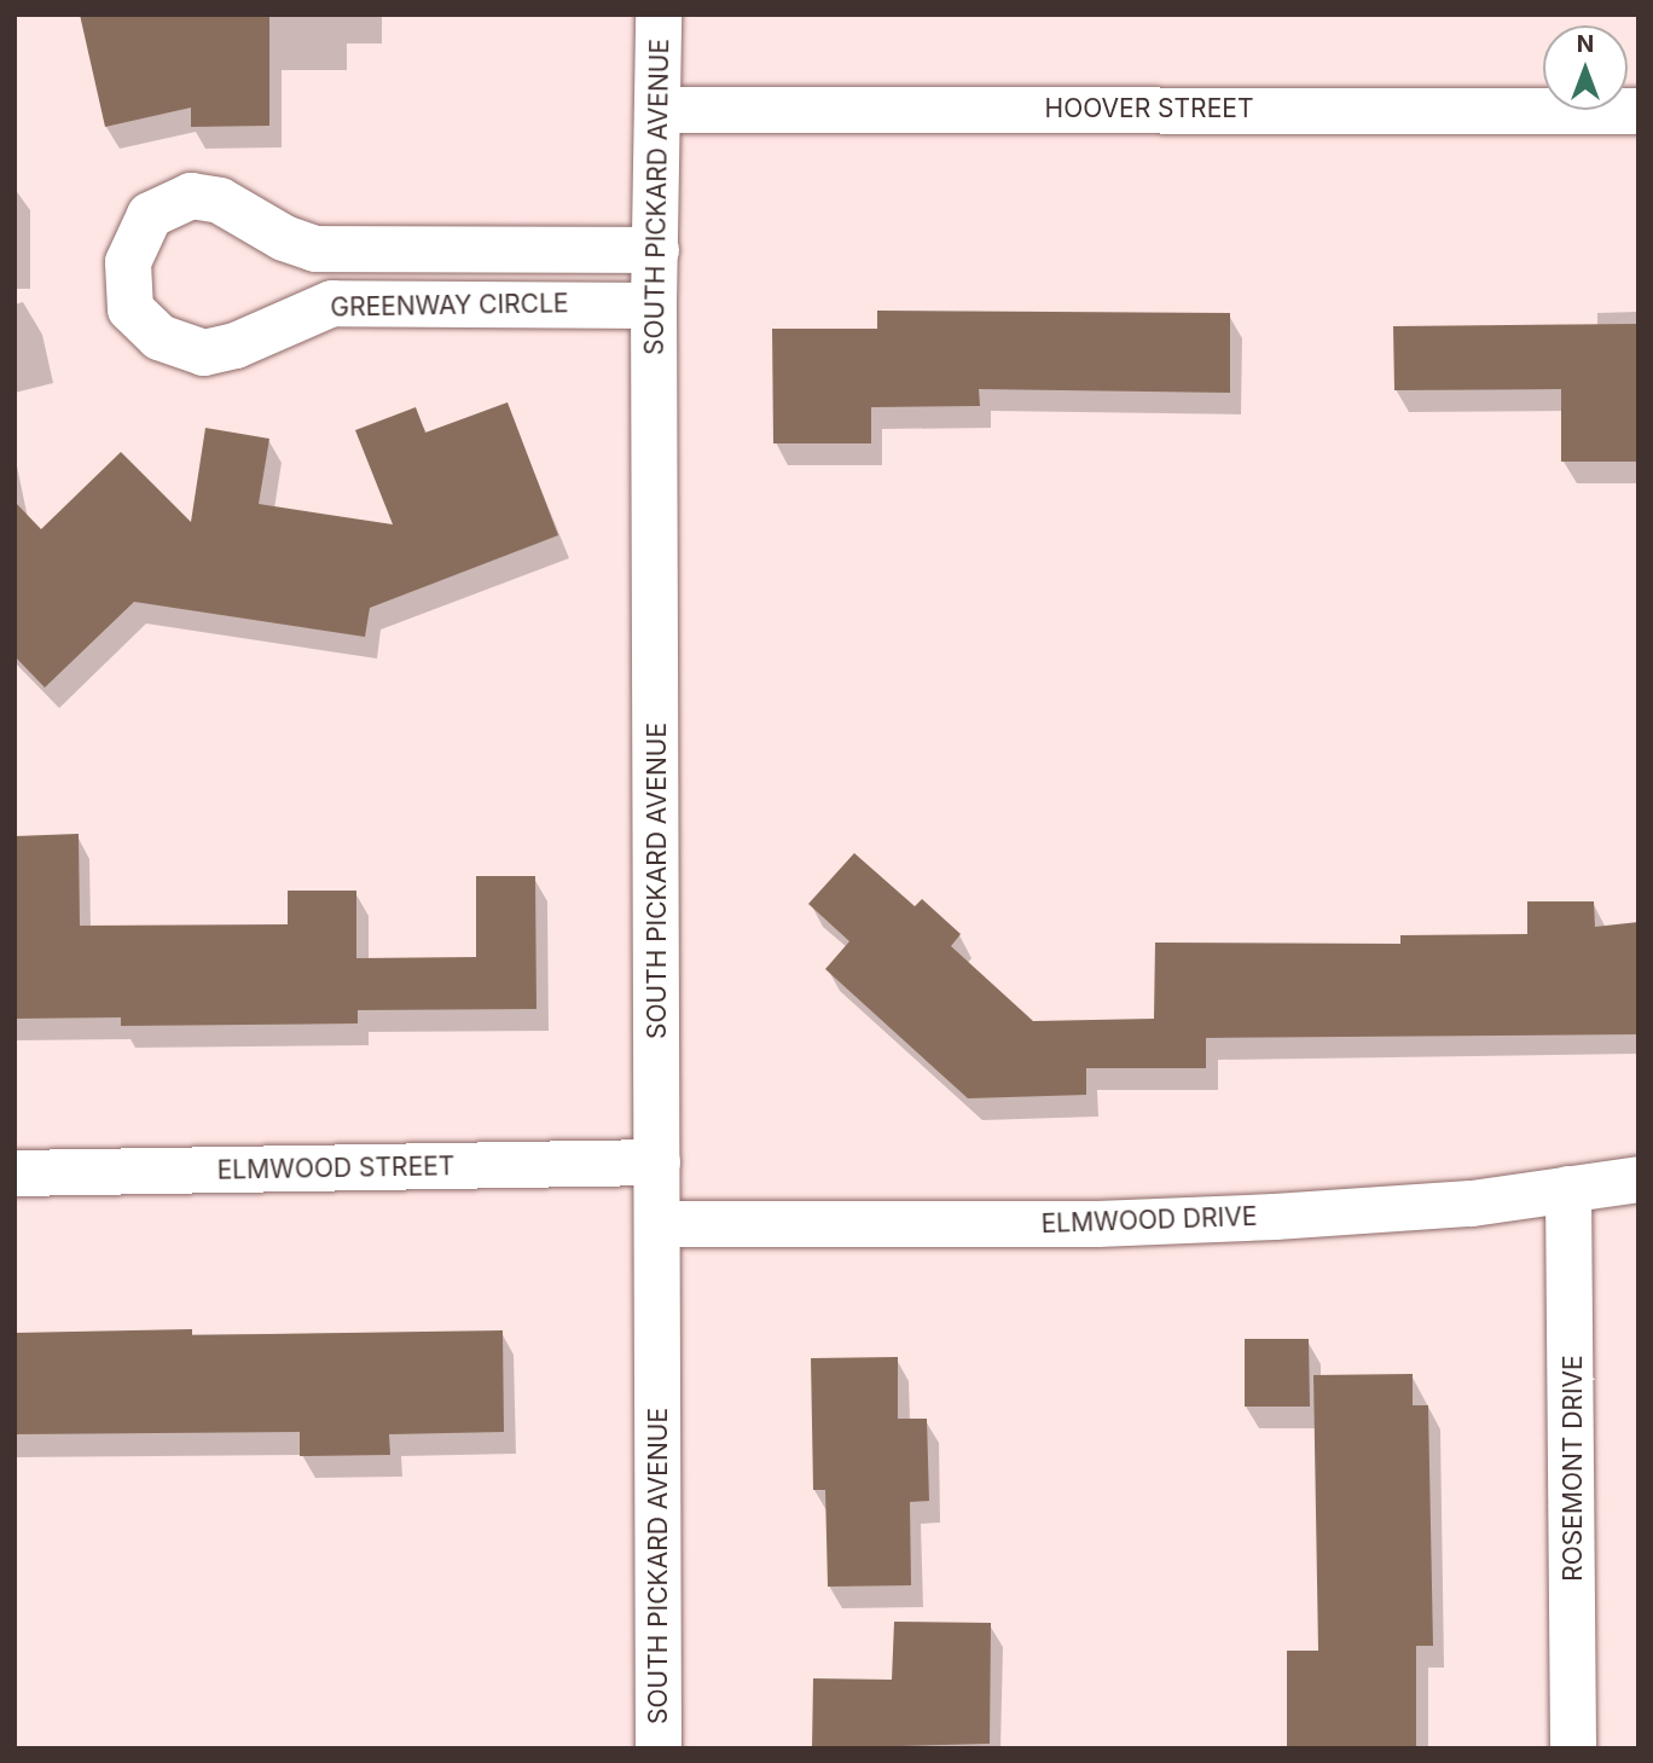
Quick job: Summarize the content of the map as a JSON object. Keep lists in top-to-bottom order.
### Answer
{
  "streets": {
    "street": [
      "HOOVER STREET",
      "SOUTH PICKARD AVENUE",
      "GREENWAY CIRCLE",
      "ELMWOOD STREET",
      "ELMWOOD DRIVE",
      "ROSEMONT DRIVE"
    ]
  },
  "crossings": [
    ["HOOVER STREET", "SOUTH PICKARD AVENUE"],
    ["SOUTH PICKARD AVENUE", "GREENWAY CIRCLE"],
    ["SOUTH PICKARD AVENUE", "ELMWOOD STREET"],
    ["SOUTH PICKARD AVENUE", "ELMWOOD DRIVE"],
    ["ELMWOOD DRIVE", "ROSEMONT DRIVE"]
  ],
  "north": "top"
}
